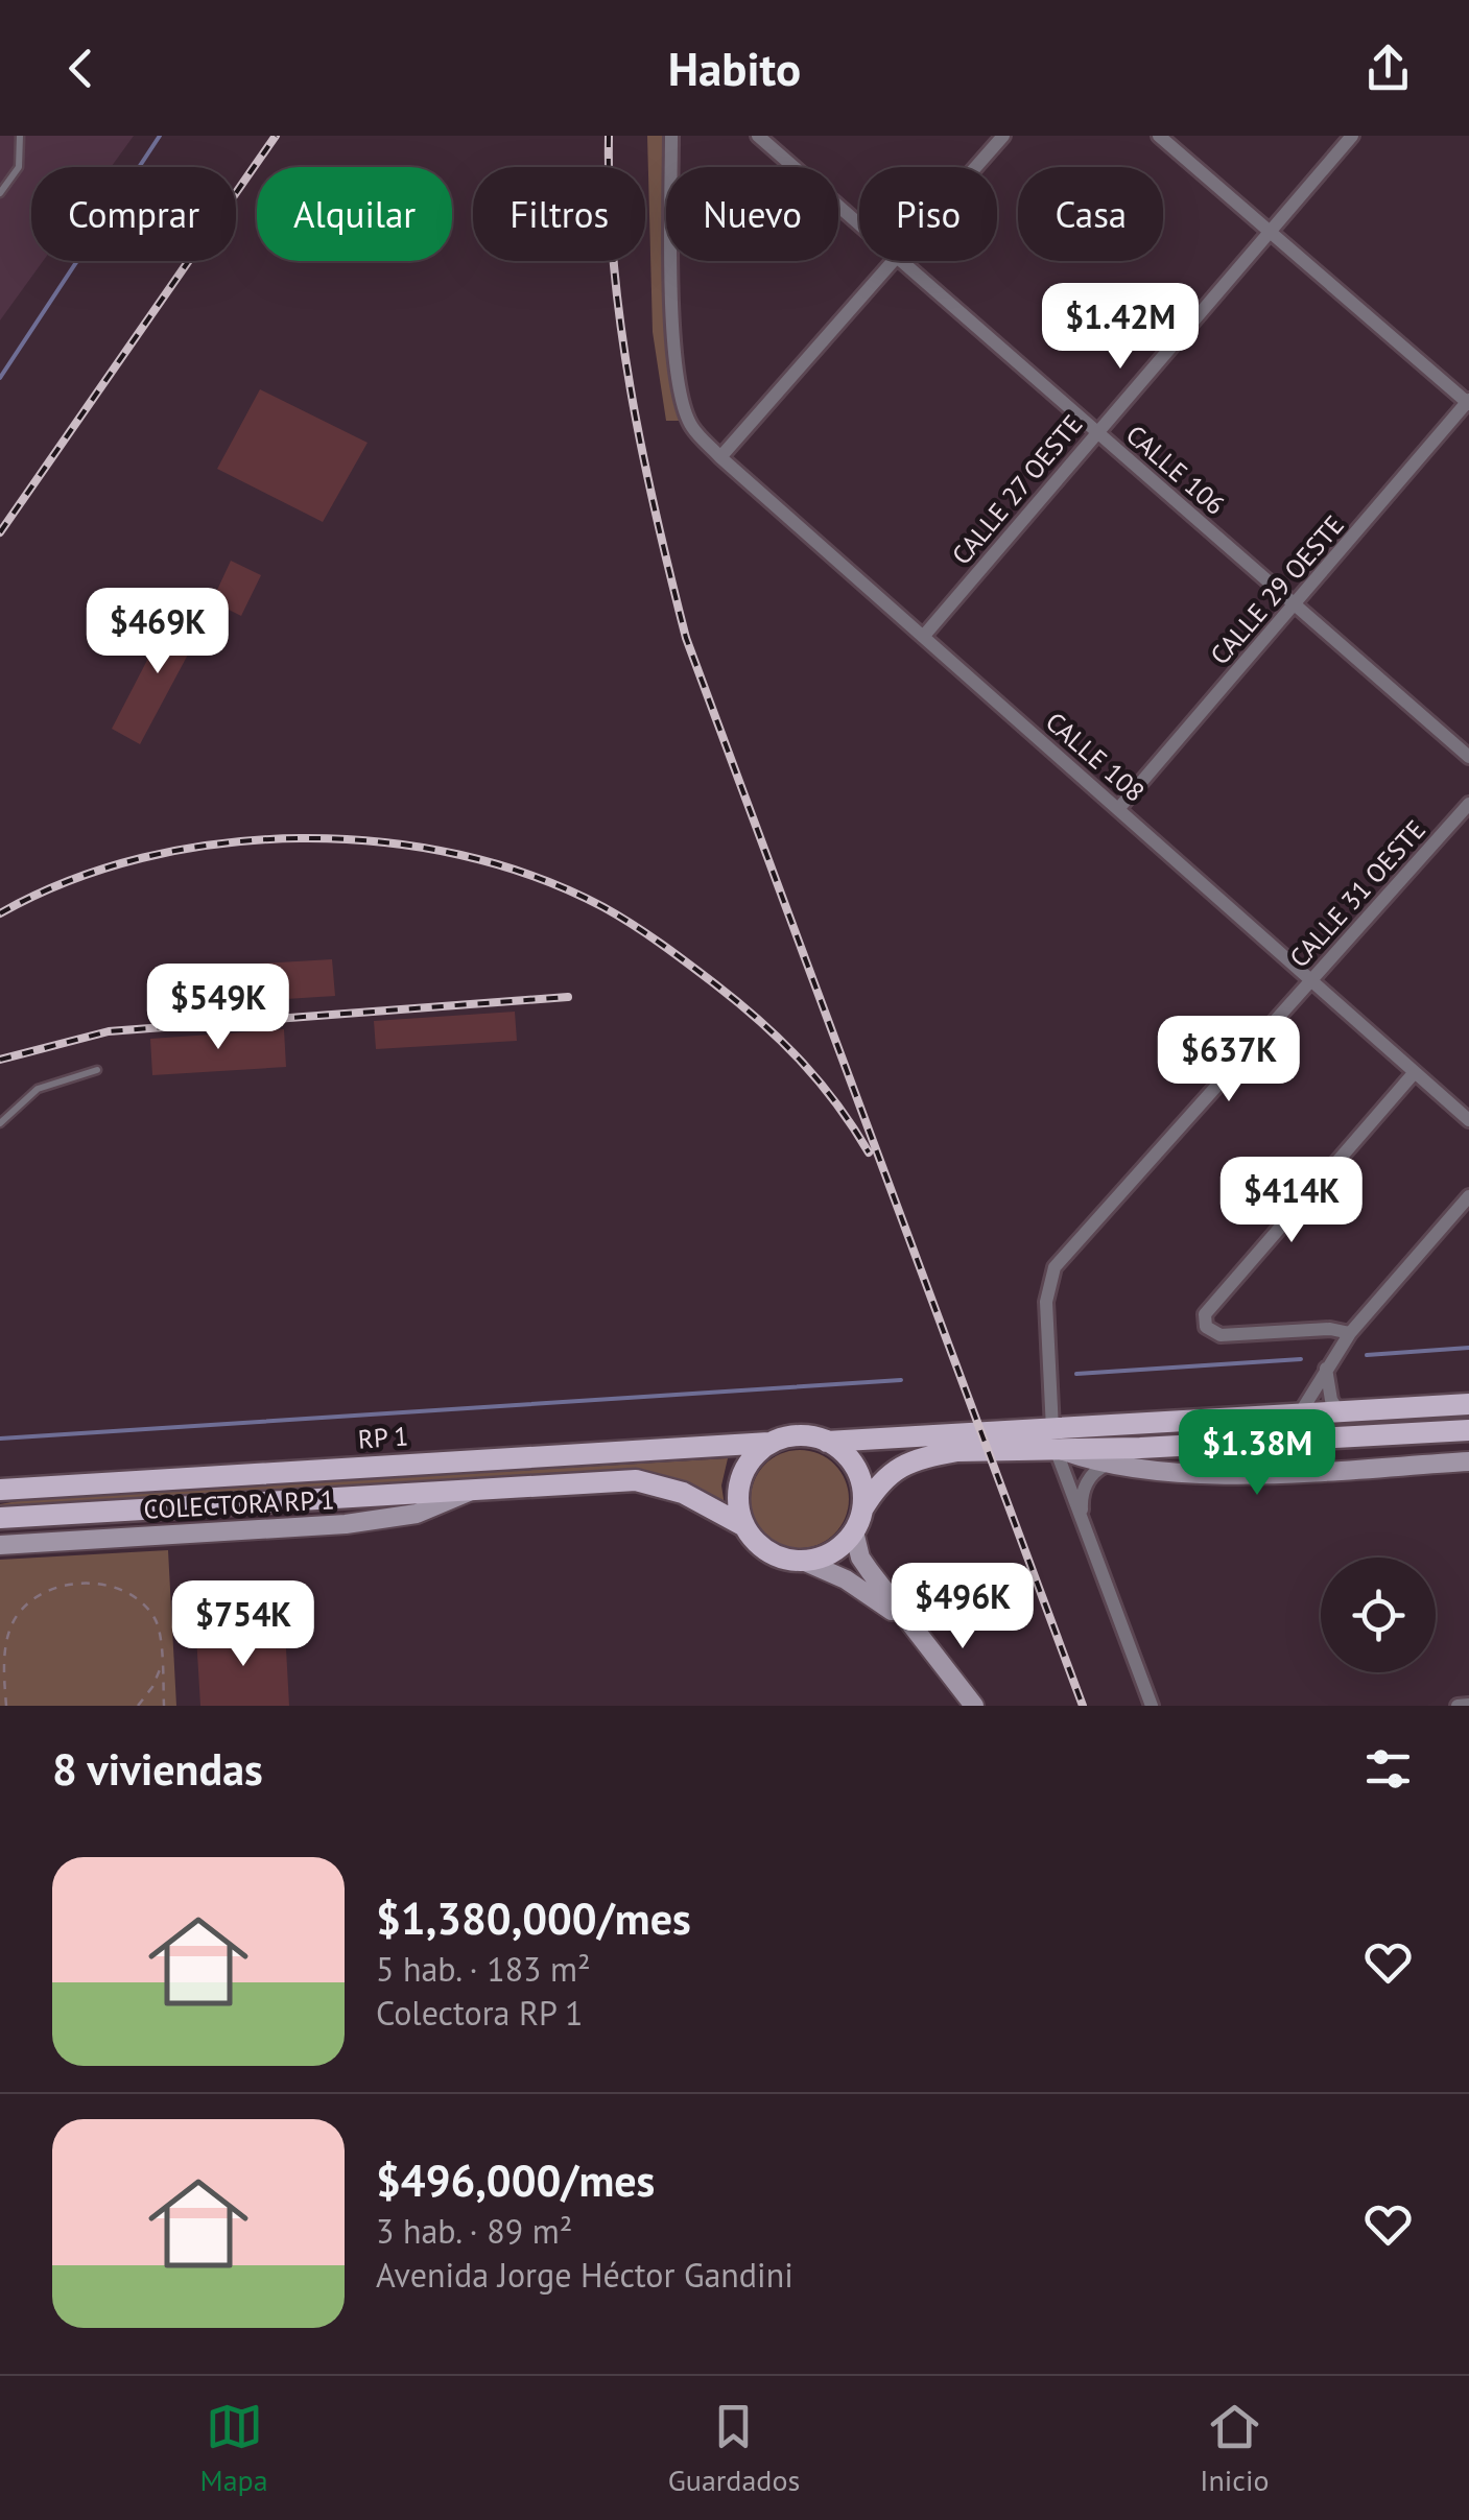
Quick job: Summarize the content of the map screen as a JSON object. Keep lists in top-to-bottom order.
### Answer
{
  "streets": {
    "main road": ["RP 1", "COLECTORA RP 1"],
    "street": [
      "CALLE 106",
      "CALLE 27 OESTE",
      "CALLE 29 OESTE",
      "CALLE 108",
      "CALLE 31 OESTE"
    ]
  },
  "crossings": [
    ["CALLE 106", "CALLE 27 OESTE"],
    ["CALLE 106", "CALLE 29 OESTE"],
    ["CALLE 27 OESTE", "CALLE 108"],
    ["CALLE 29 OESTE", "CALLE 108"],
    ["CALLE 108", "CALLE 31 OESTE"]
  ],
  "page": {
    "header": "Habito",
    "chip": [
      "Comprar",
      "Alquilar",
      "Filtros",
      "Nuevo",
      "Piso",
      "Casa"
    ],
    "price": [
      "$1.42M",
      "$469K",
      "$549K",
      "$637K",
      "$414K",
      "$1.38M",
      "$496K",
      "$754K"
    ],
    "heading": "8 viviendas",
    "list": [
      {
        "name": "$1,380,000/mes",
        "note": "5 hab. · 183 m² · Colectora RP 1"
      },
      {
        "name": "$496,000/mes",
        "note": "3 hab. · 89 m² · Avenida Jorge Héctor Gandini"
      }
    ],
    "tabs": ["Mapa", "Guardados", "Inicio"]
  }
}
